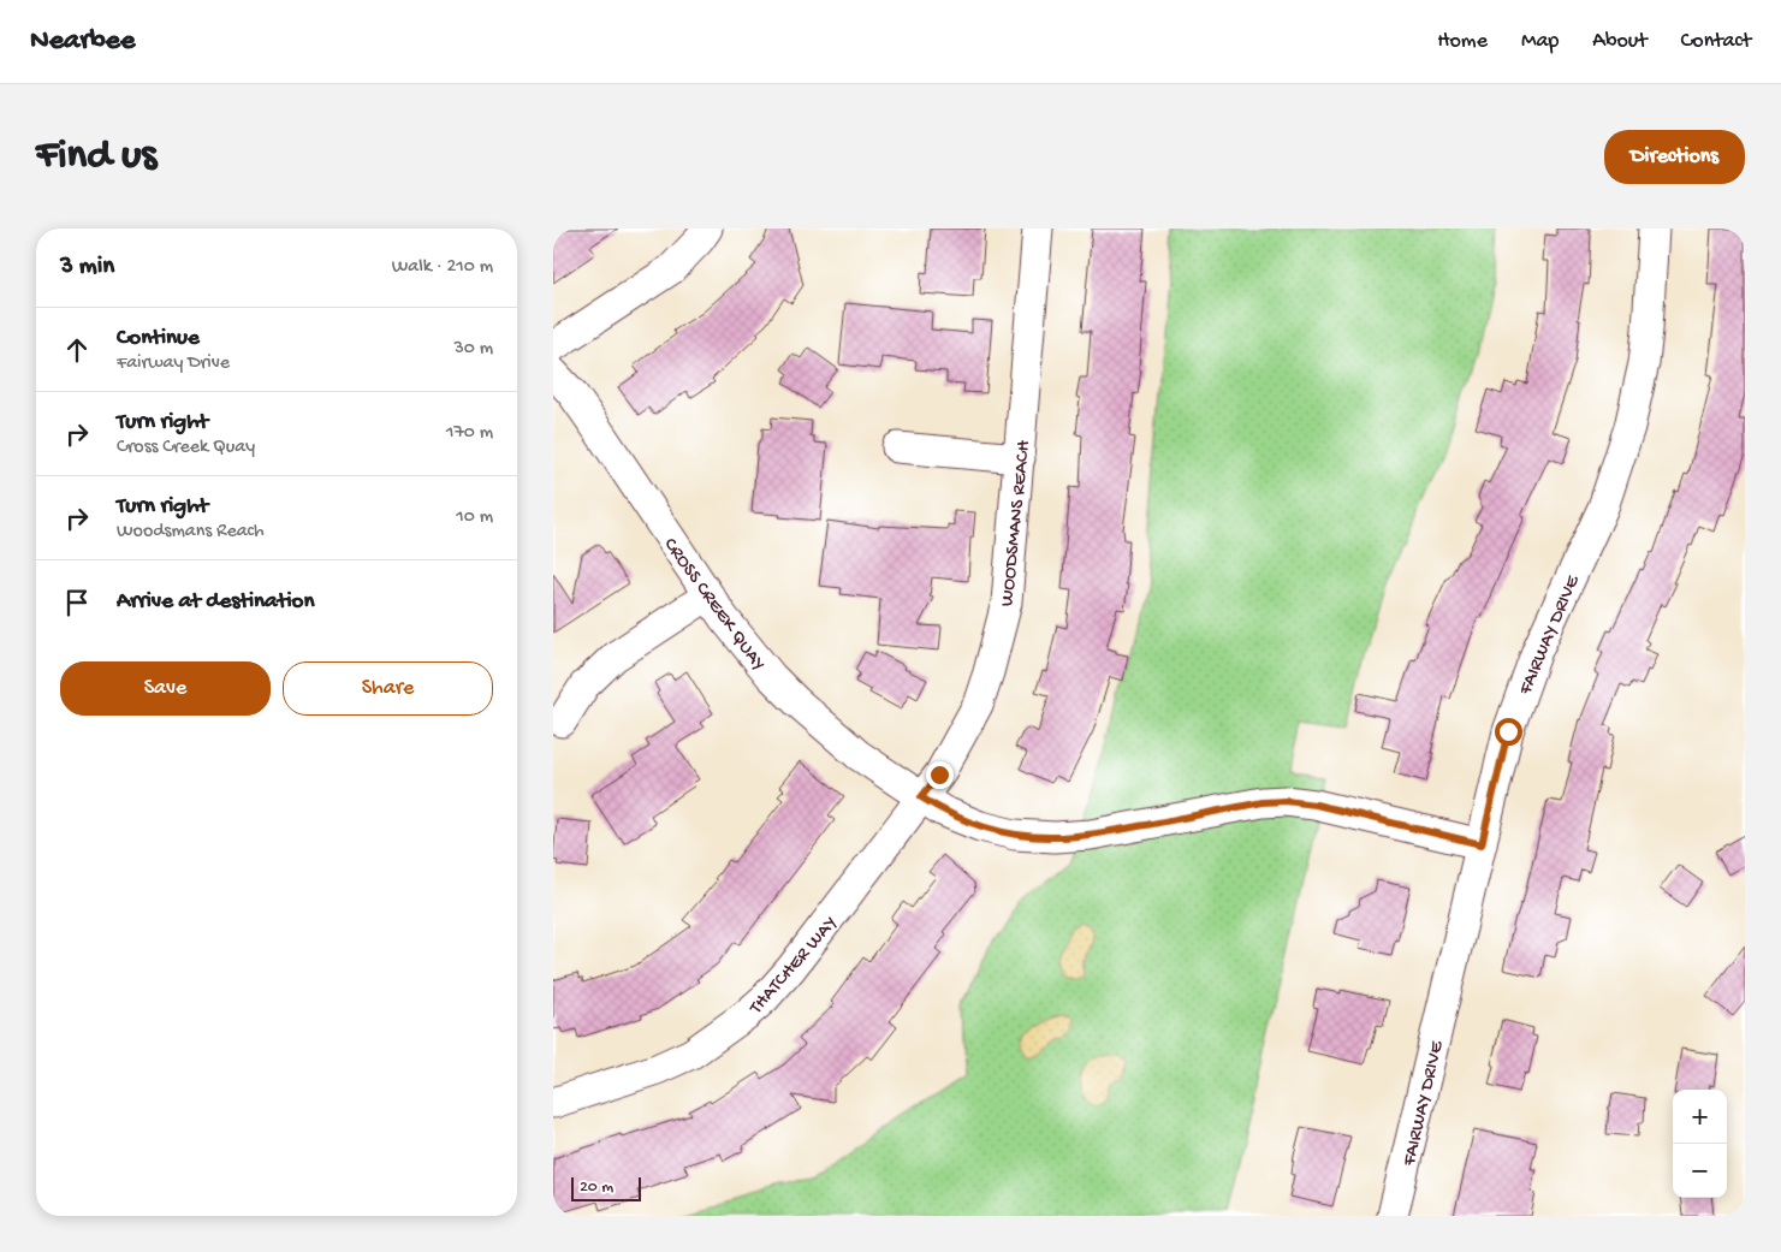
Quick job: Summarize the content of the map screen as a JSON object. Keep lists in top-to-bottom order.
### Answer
{
  "streets": {
    "street": [
      "WOODSMANS REACH",
      "CROSS CREEK QUAY",
      "FAIRWAY DRIVE",
      "THATCHER WAY"
    ]
  },
  "crossings": [
    ["WOODSMANS REACH", "CROSS CREEK QUAY"],
    ["WOODSMANS REACH", "THATCHER WAY"],
    ["CROSS CREEK QUAY", "FAIRWAY DRIVE"],
    ["CROSS CREEK QUAY", "THATCHER WAY"]
  ],
  "scale_bar": "20 m",
  "page": {
    "header": "Nearbee",
    "nav": [
      "Home",
      "Map",
      "About",
      "Contact"
    ],
    "buttons": [
      "Directions",
      ["Save", "Share"]
    ],
    "title": "Find us",
    "heading": ["3 min", "Walk · 210 m"],
    "list": [
      ["Continue", "Fairway Drive", "30 m"],
      ["Turn right", "Cross Creek Quay", "170 m"],
      ["Turn right", "Woodsmans Reach", "10 m"],
      "Arrive at destination"
    ],
    "map_buttons": ["+", "−"],
    "scale": "20 m"
  }
}
